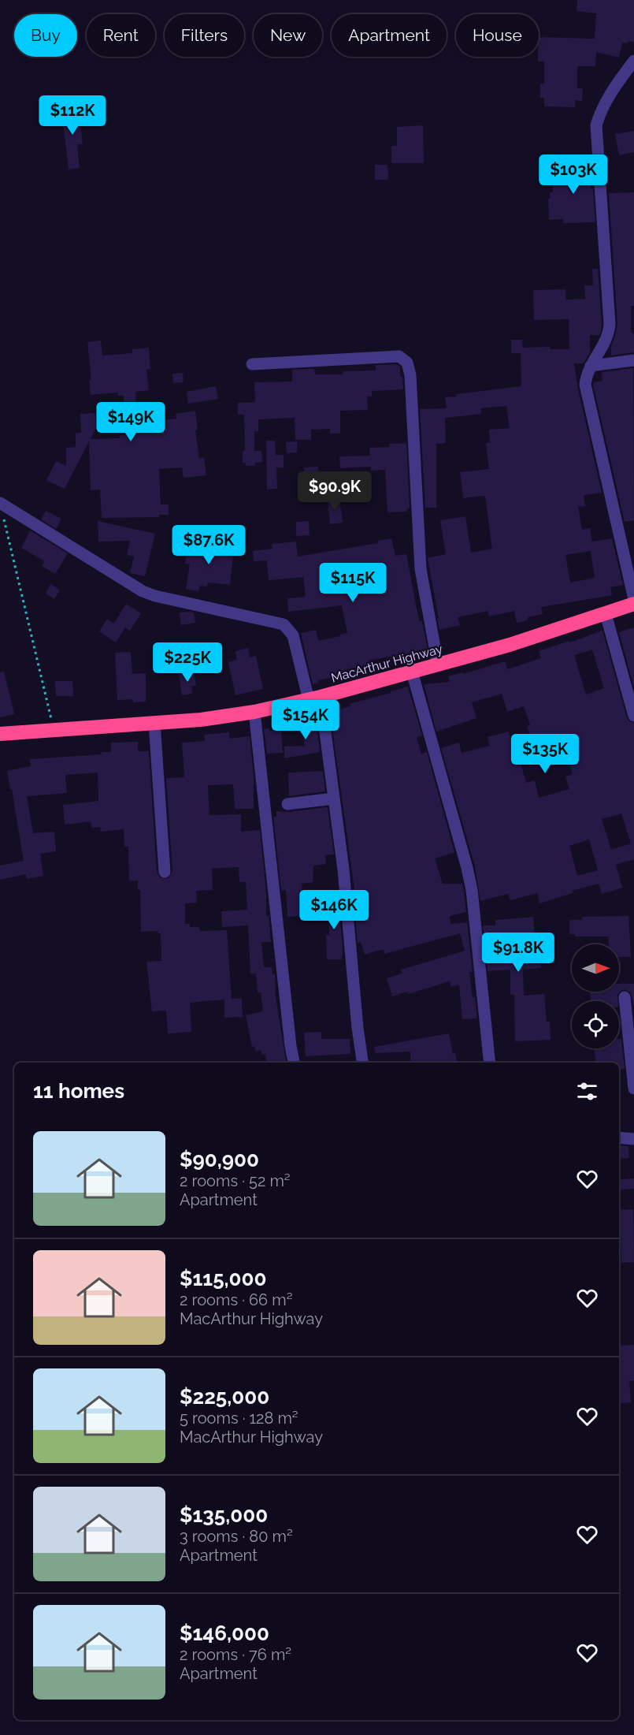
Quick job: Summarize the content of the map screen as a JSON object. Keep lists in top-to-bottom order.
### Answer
{
  "streets": {
    "highway": ["MacArthur Highway"]
  },
  "north": "right",
  "page": {
    "chip": [
      "Buy",
      "Rent",
      "Filters",
      "New",
      "Apartment",
      "House"
    ],
    "price": [
      "$112K",
      "$103K",
      "$149K",
      "$90.9K",
      "$87.6K",
      "$115K",
      "$225K",
      "$154K",
      "$135K",
      "$146K",
      "$91.8K"
    ],
    "heading": "11 homes",
    "list": [
      {
        "name": "$90,900",
        "note": "2 rooms · 52 m² · Apartment"
      },
      {
        "name": "$115,000",
        "note": "2 rooms · 66 m² · MacArthur Highway"
      },
      {
        "name": "$225,000",
        "note": "5 rooms · 128 m² · MacArthur Highway"
      },
      {
        "name": "$135,000",
        "note": "3 rooms · 80 m² · Apartment"
      },
      {
        "name": "$146,000",
        "note": "2 rooms · 76 m² · Apartment"
      }
    ]
  }
}
